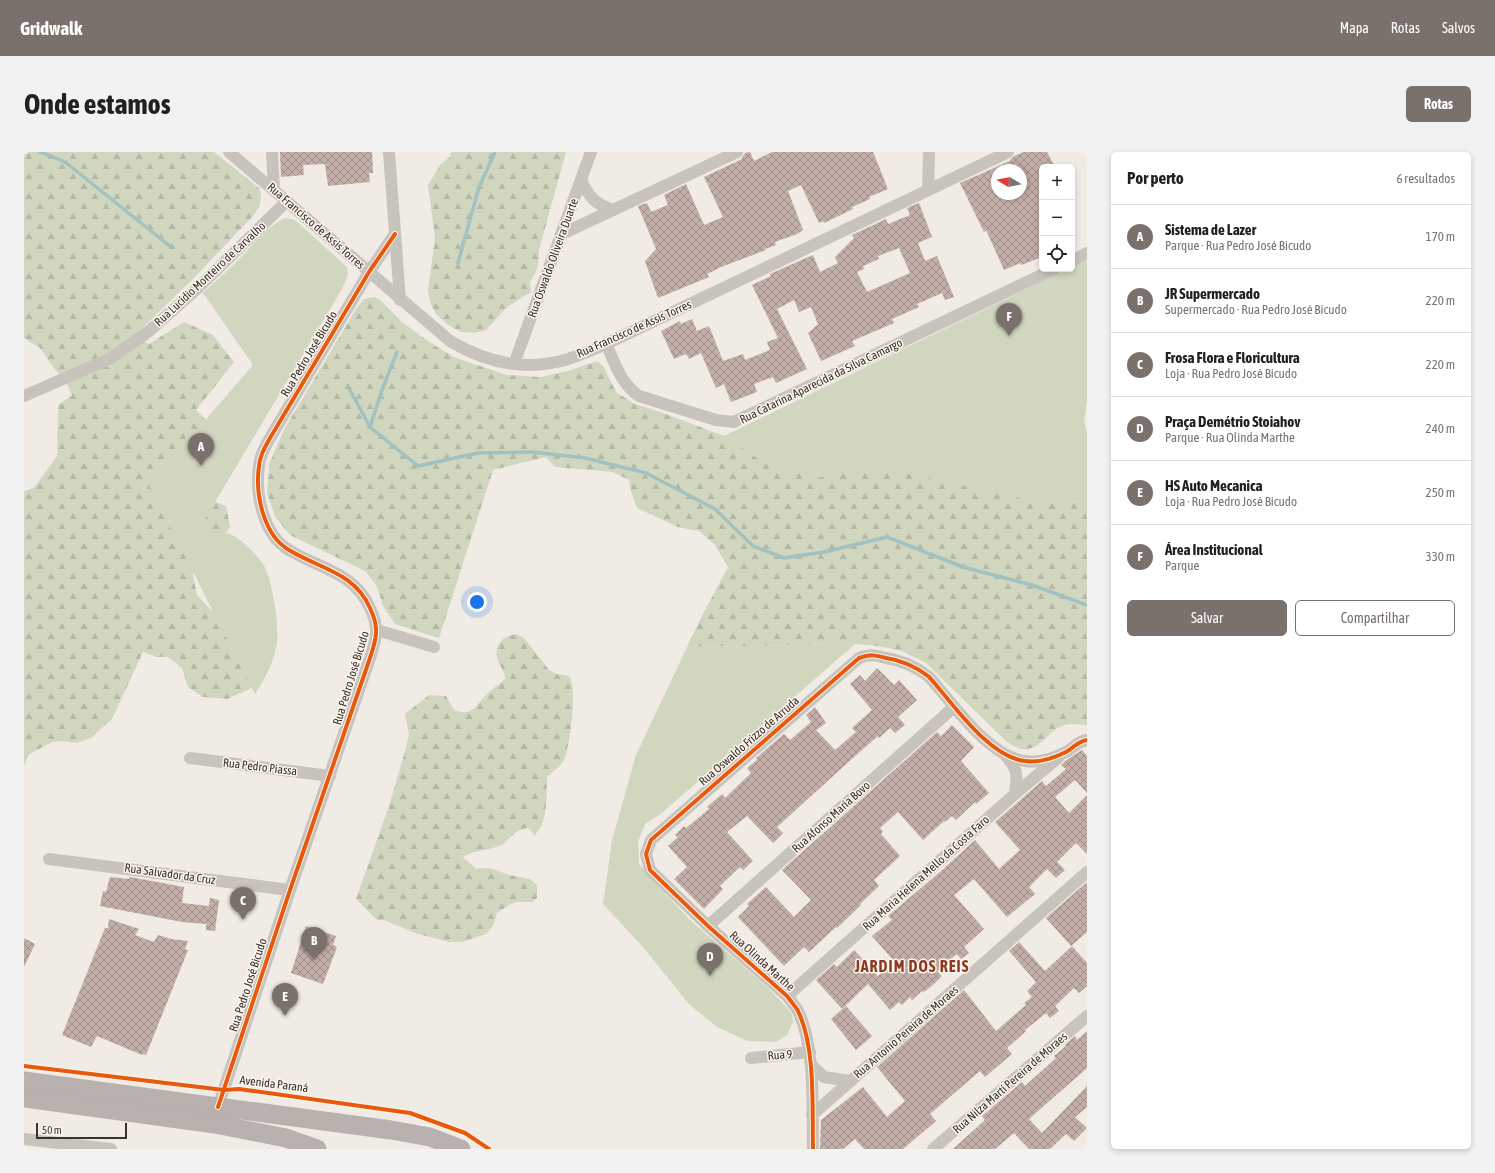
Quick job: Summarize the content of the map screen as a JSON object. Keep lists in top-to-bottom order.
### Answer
{
  "streets": {
    "street": [
      "Rua Francisco de Assis Torres",
      "Rua Oswaldo Oliveira Duarte",
      "Rua Lucídio Monteiro de Carvalho",
      "Rua Pedro José Bicudo",
      "Rua Catarina Aparecida da Silva Camargo",
      "Rua Oswaldo Frizzo de Arruda",
      "Rua Pedro Piassa",
      "Rua Afonso Maria Bovo",
      "Rua Maria Helena Mello da Costa Faro",
      "Rua Salvador da Cruz",
      "Rua Olinda Marthe",
      "Rua Antonio Pereira de Moraes",
      "Rua 9",
      "Rua Nilza Marti Pereira de Moraes"
    ],
    "cycle path": ["Avenida Paraná"]
  },
  "crossings": [
    ["Rua Francisco de Assis Torres", "Rua Oswaldo Oliveira Duarte"],
    ["Rua Francisco de Assis Torres", "Rua Lucídio Monteiro de Carvalho"],
    ["Rua Francisco de Assis Torres", "Rua Pedro José Bicudo"],
    ["Rua Francisco de Assis Torres", "Rua Catarina Aparecida da Silva Camargo"],
    ["Rua Pedro José Bicudo", "Rua Pedro Piassa"],
    ["Rua Pedro José Bicudo", "Rua Salvador da Cruz"],
    ["Rua Oswaldo Frizzo de Arruda", "Rua Afonso Maria Bovo"],
    ["Rua Oswaldo Frizzo de Arruda", "Rua Olinda Marthe"],
    ["Rua Afonso Maria Bovo", "Rua Olinda Marthe"],
    ["Rua Maria Helena Mello da Costa Faro", "Rua Olinda Marthe"],
    ["Rua Olinda Marthe", "Rua Antonio Pereira de Moraes"],
    ["Rua Olinda Marthe", "Rua 9"]
  ],
  "districts": ["JARDIM DOS REIS"],
  "scale_bar": "50 m",
  "north": "left",
  "page": {
    "header": "Gridwalk",
    "nav": ["Mapa", "Rotas", "Salvos"],
    "buttons": [
      "Rotas",
      ["Salvar", "Compartilhar"]
    ],
    "title": "Onde estamos",
    "heading": ["Por perto", "6 resultados"],
    "map_buttons": ["+", "−"],
    "list": [
      {
        "mark": "A",
        "name": "Sistema de Lazer",
        "note": "Parque · Rua Pedro José Bicudo",
        "value": "170 m"
      },
      {
        "mark": "B",
        "name": "JR Supermercado",
        "note": "Supermercado · Rua Pedro José Bicudo",
        "value": "220 m"
      },
      {
        "mark": "C",
        "name": "Frosa Flora e Floricultura",
        "note": "Loja · Rua Pedro José Bicudo",
        "value": "220 m"
      },
      {
        "mark": "D",
        "name": "Praça Demétrio Stoiahov",
        "note": "Parque · Rua Olinda Marthe",
        "value": "240 m"
      },
      {
        "mark": "E",
        "name": "HS Auto Mecanica",
        "note": "Loja · Rua Pedro José Bicudo",
        "value": "250 m"
      },
      {
        "mark": "F",
        "name": "Área Institucional",
        "note": "Parque",
        "value": "330 m"
      }
    ],
    "pins": [
      "F",
      "A",
      "C",
      "B",
      "D",
      "E"
    ],
    "scale": "50 m"
  }
}
